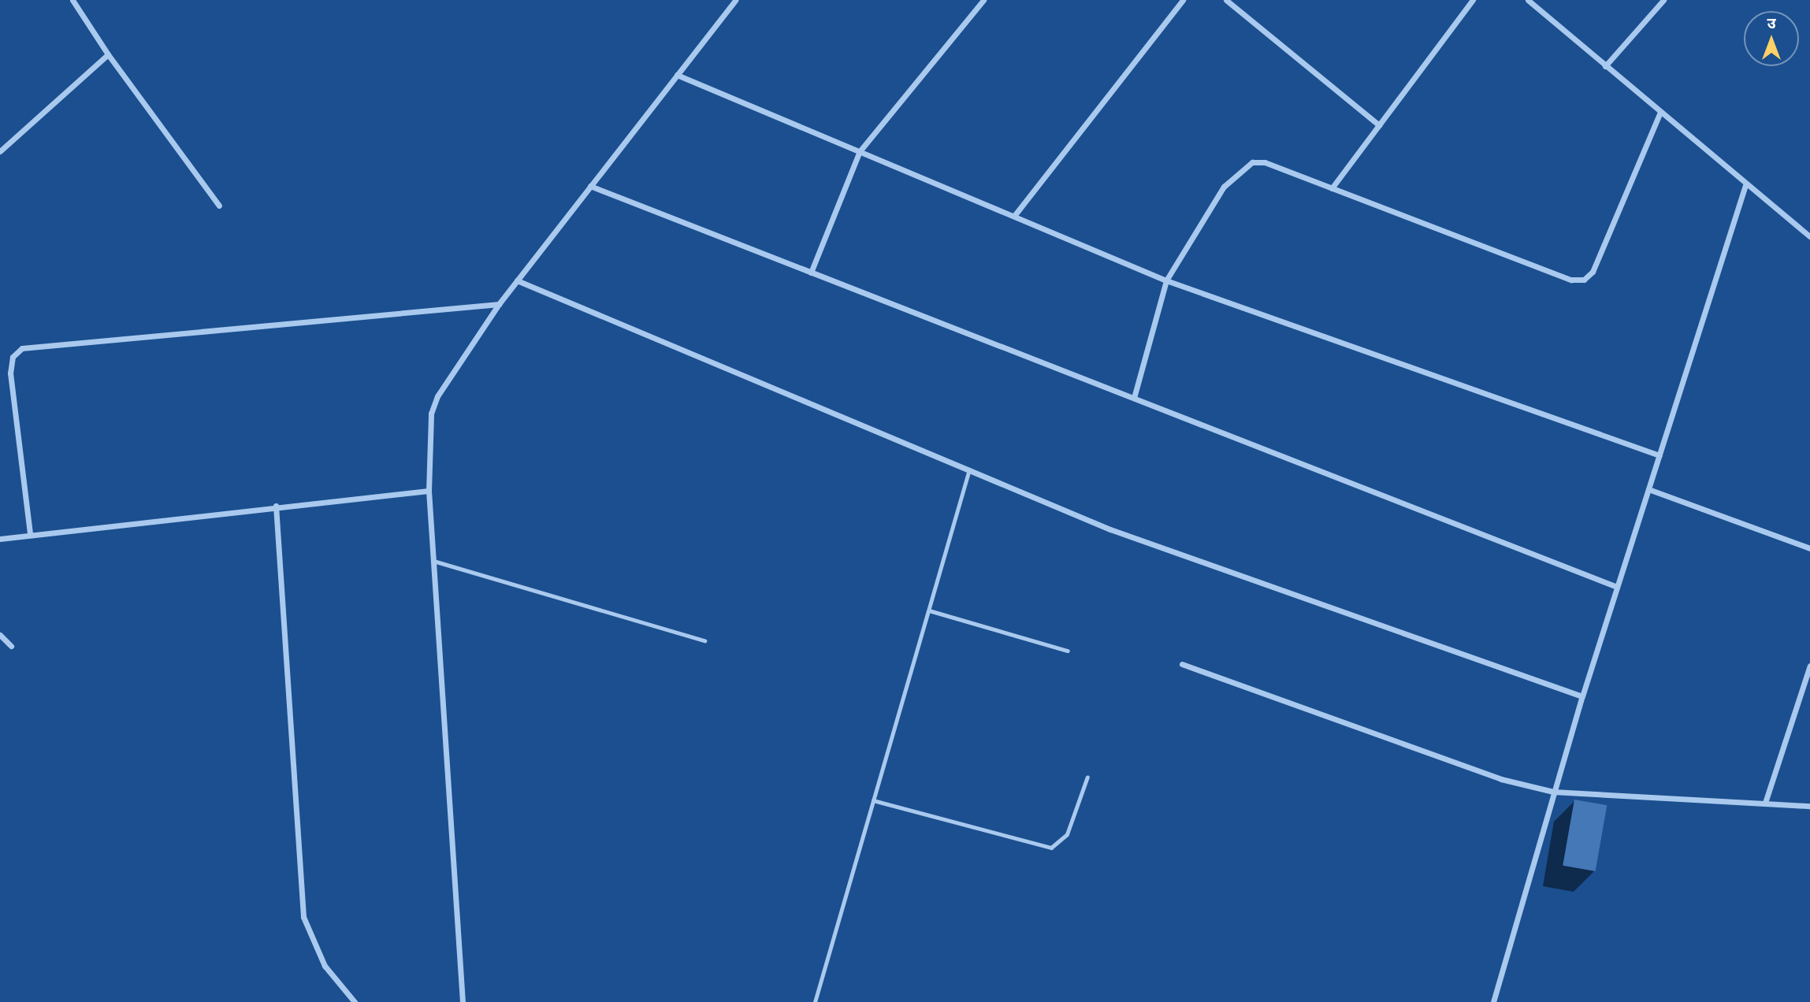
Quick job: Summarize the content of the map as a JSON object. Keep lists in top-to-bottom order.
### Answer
{
  "north": "top"
}
